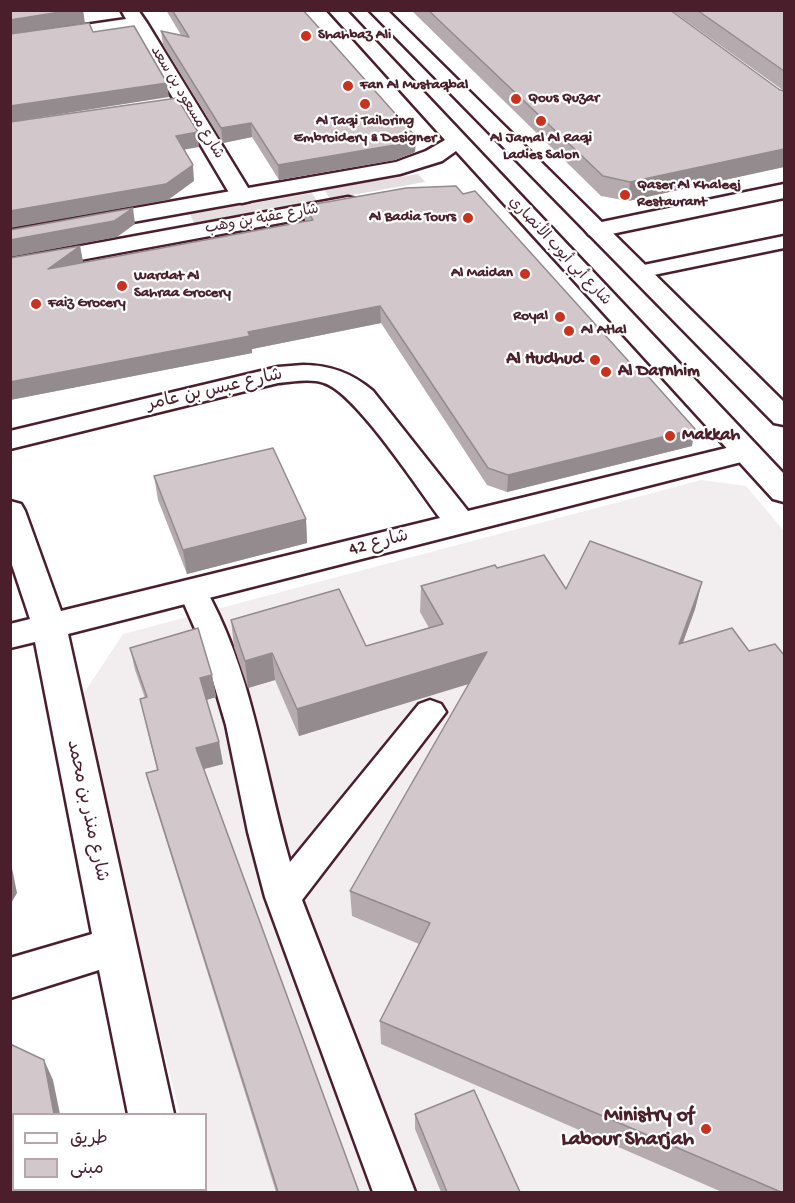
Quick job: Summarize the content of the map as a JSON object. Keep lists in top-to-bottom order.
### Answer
{
  "streets": {
    "street": [
      "شارع مسعود بن سعد",
      "شارع عقبة بن وهب",
      "شارع أبي أيوب الأنصاري",
      "شارع عبس بن عامر",
      "شارع 42",
      "شارع منذر بن محمد"
    ]
  },
  "crossings": [
    ["شارع مسعود بن سعد", "شارع عقبة بن وهب"],
    ["شارع عقبة بن وهب", "شارع أبي أيوب الأنصاري"],
    ["شارع أبي أيوب الأنصاري", "شارع 42"],
    ["شارع عبس بن عامر", "شارع 42"],
    ["شارع 42", "شارع منذر بن محمد"]
  ],
  "places": [
    "Shahbaz Ali",
    "Fan Al Mustaqbal",
    "Qous Quzar",
    "Al Taqi Tailoring Embroidery & Designer",
    "Al Jamal Al Raqi Ladies Salon",
    "Qaser Al Khaleej Restaurant",
    "Al Badia Tours",
    "Al Maidan",
    "Wardat Al Sahraa Grocery",
    "Faiz Grocery",
    "Royal",
    "Al Atlal",
    "Al Hudhud",
    "Al Darnhim",
    "Makkah",
    "Ministry of Labour Sharjah"
  ],
  "legend": ["طريق", "مبنى"]
}
